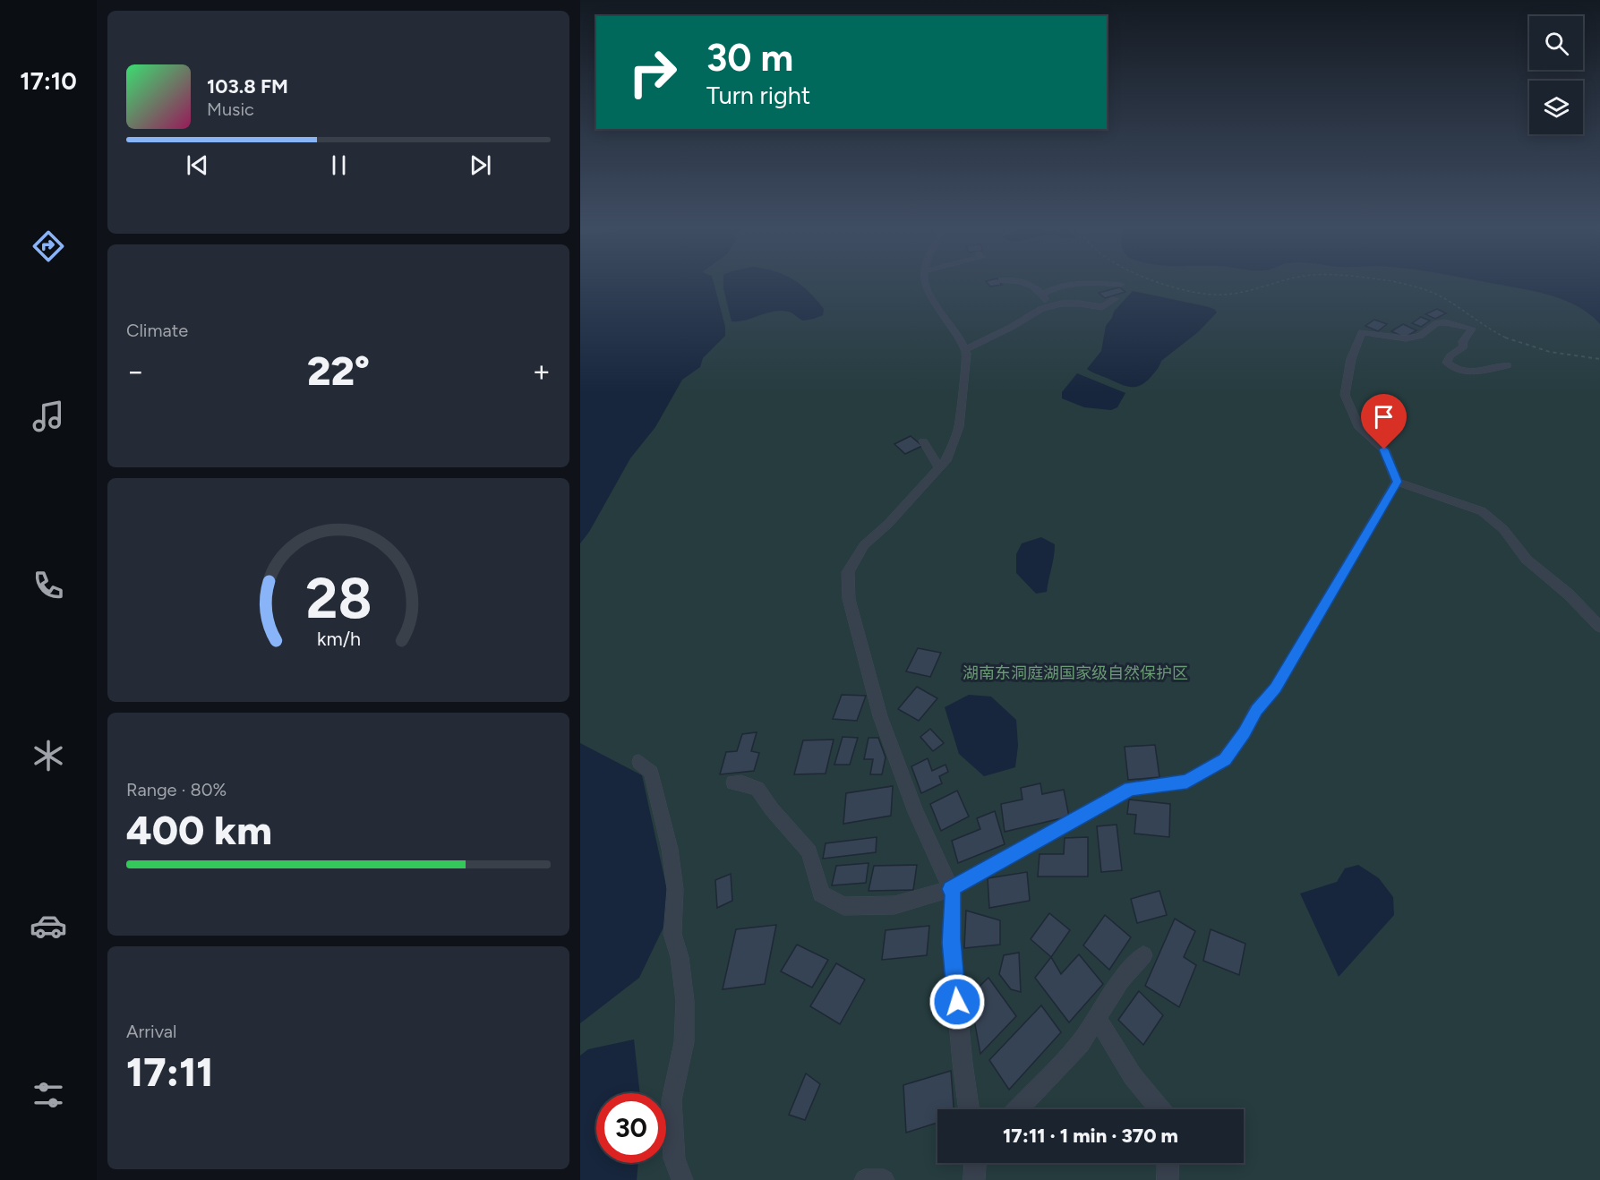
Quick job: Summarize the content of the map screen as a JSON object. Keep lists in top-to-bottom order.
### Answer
{
  "parks": ["湖南东洞庭湖国家级自然保护区"],
  "page": {
    "tabs": "17:10",
    "turn": ["30 m", "Turn right"],
    "song": ["103.8 FM", "Music"],
    "tile": [
      "Climate",
      ["Range · 80%", "400 km"],
      ["Arrival", "17:11"]
    ],
    "heat": ["−", "22°", "+"],
    "limit": "30",
    "trip": "17:11 · 1 min · 370 m",
    "gauge": ["28", "km/h"]
  }
}
